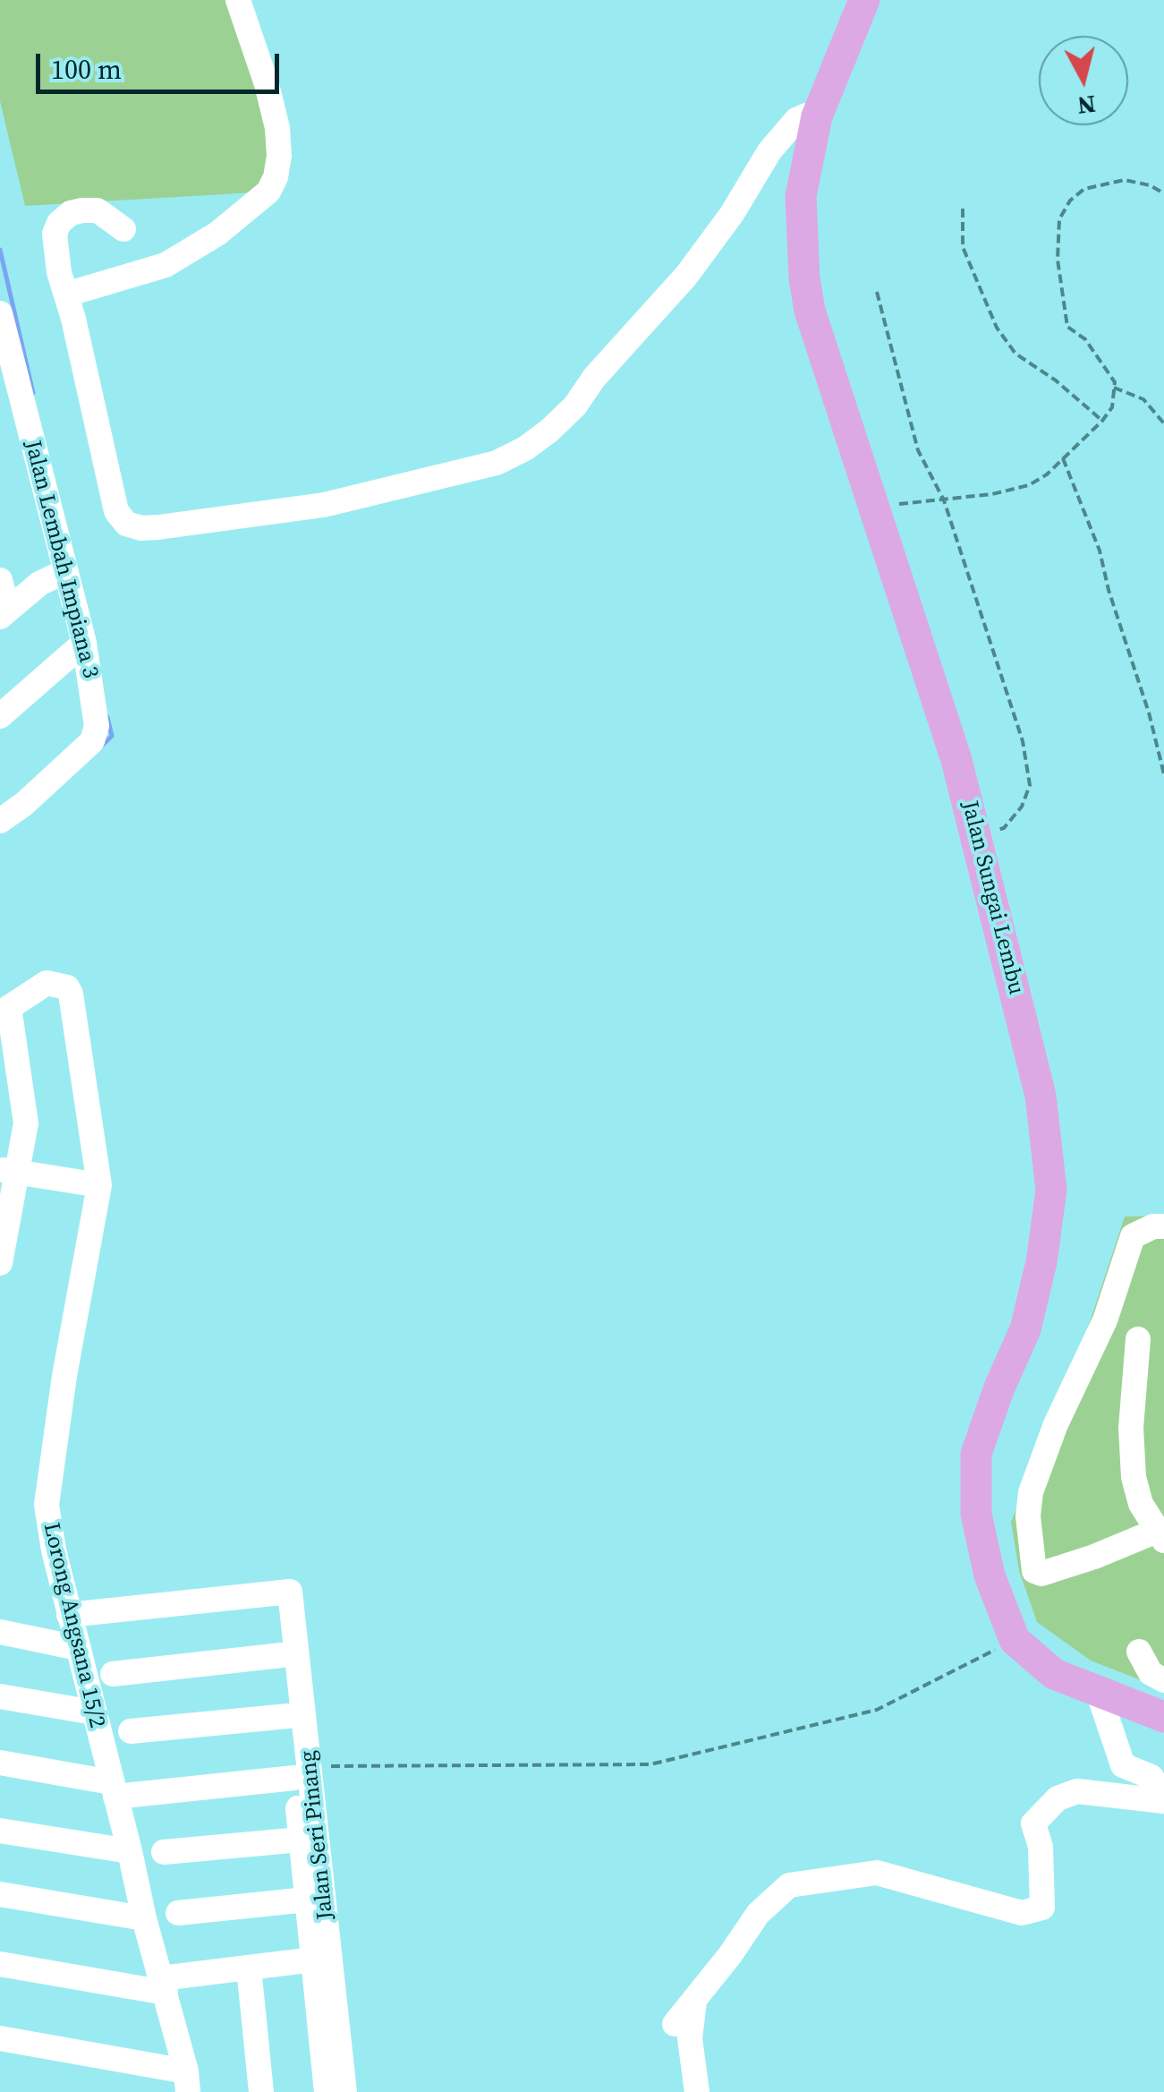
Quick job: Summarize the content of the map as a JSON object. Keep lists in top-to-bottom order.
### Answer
{
  "streets": {
    "main road": ["Jalan Sungai Lembu"],
    "street": ["Jalan Lembah Impiana 3", "Lorong Angsana 15/2", "Jalan Seri Pinang"]
  },
  "scale_bar": "100 m",
  "north": "bottom"
}
